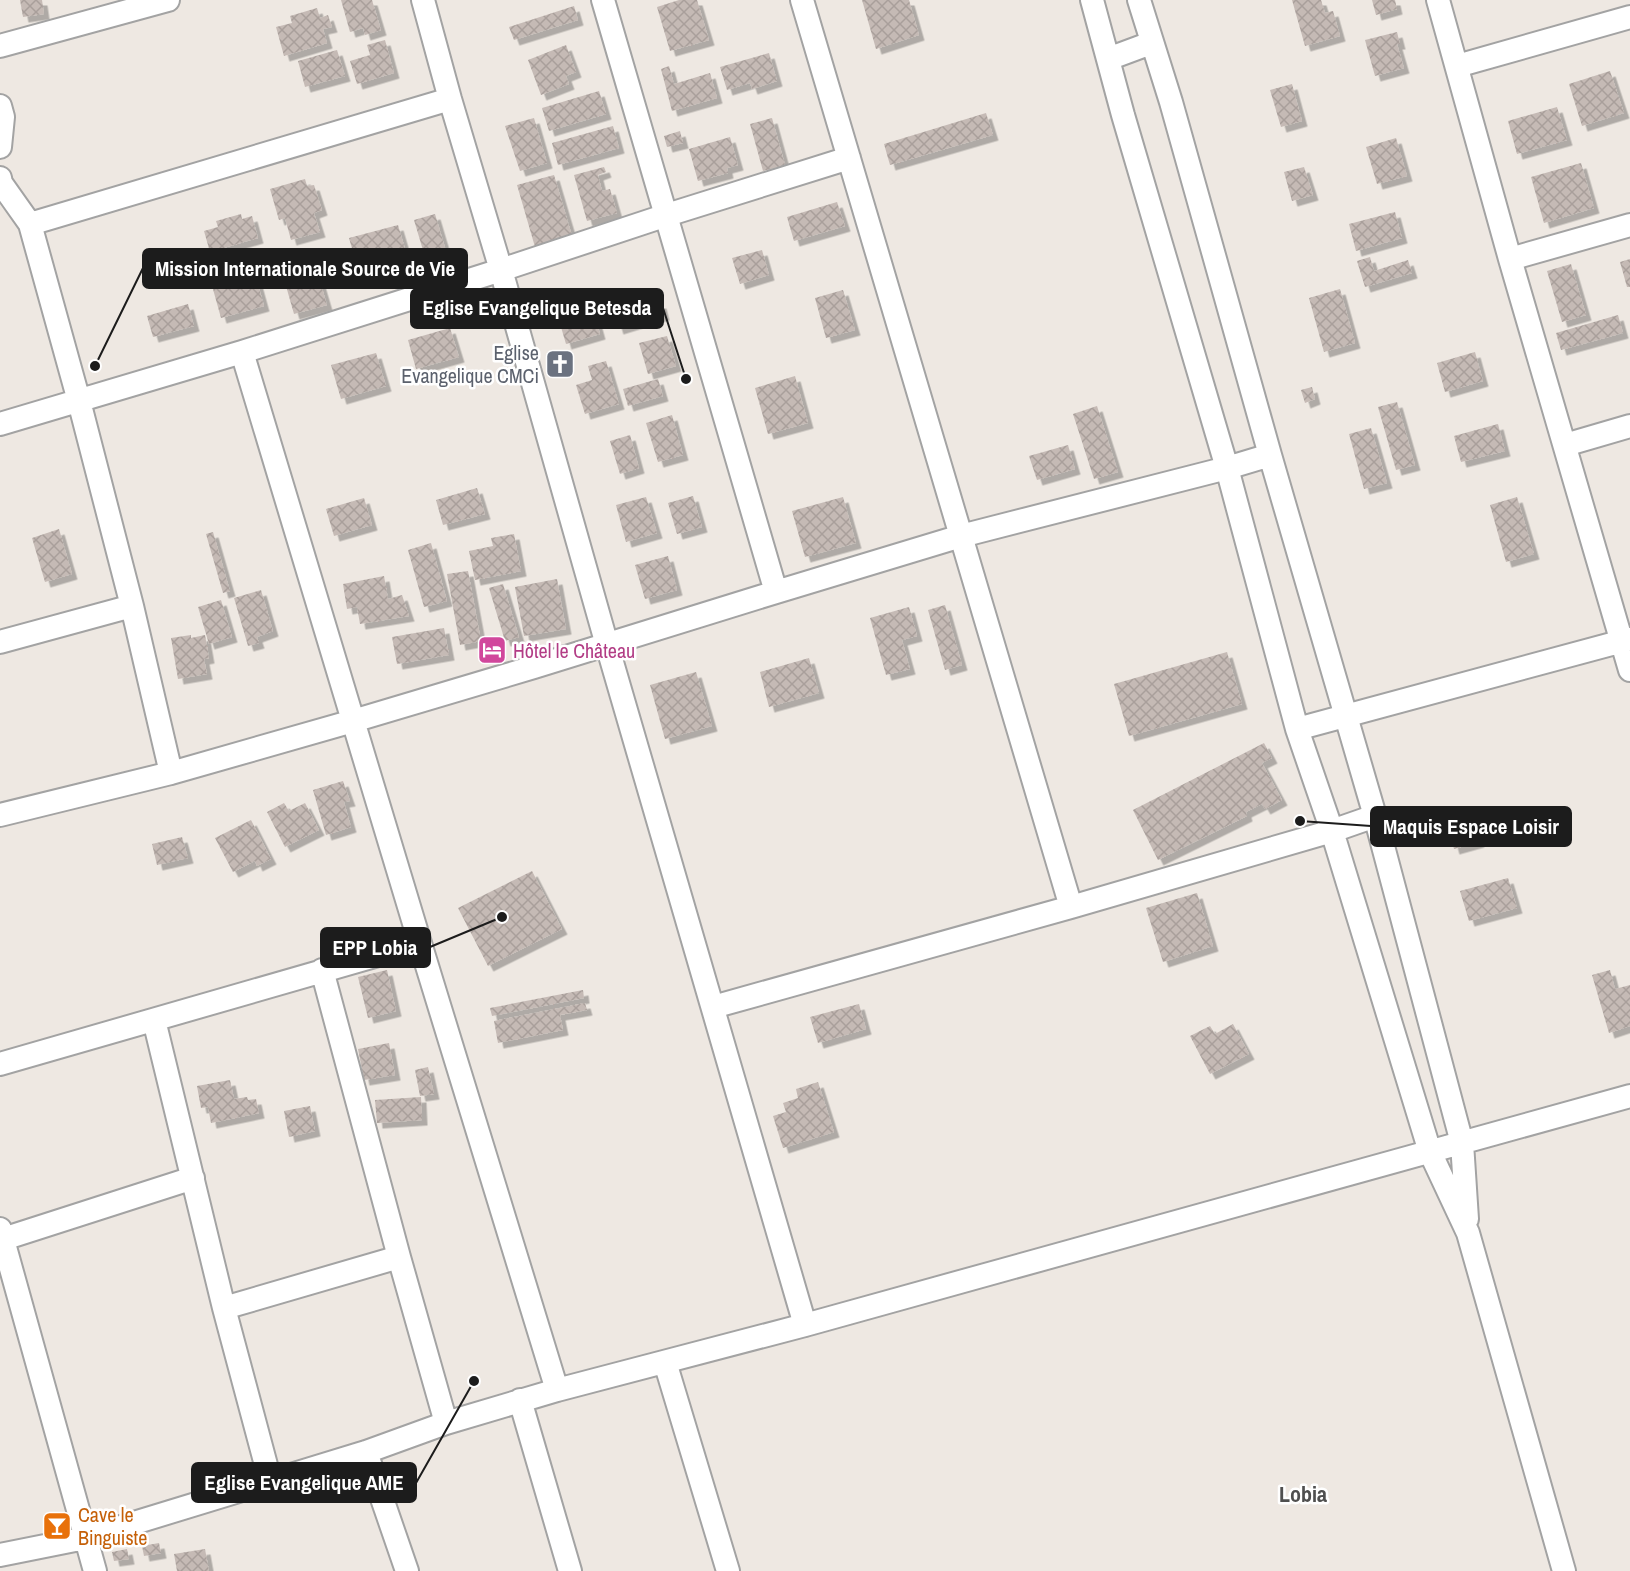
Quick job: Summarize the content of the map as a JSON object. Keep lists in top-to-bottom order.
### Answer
{
  "districts": ["Lobia"],
  "places": {
    "church": ["Eglise Evangelique CMCi"],
    "other": [
      "Mission Internationale Source de Vie",
      "Eglise Evangelique Betesda",
      "Maquis Espace Loisir",
      "EPP Lobia",
      "Eglise Evangelique AME"
    ],
    "hotel": ["Hôtel le Château"],
    "bar": ["Cave le Binguiste"]
  }
}
